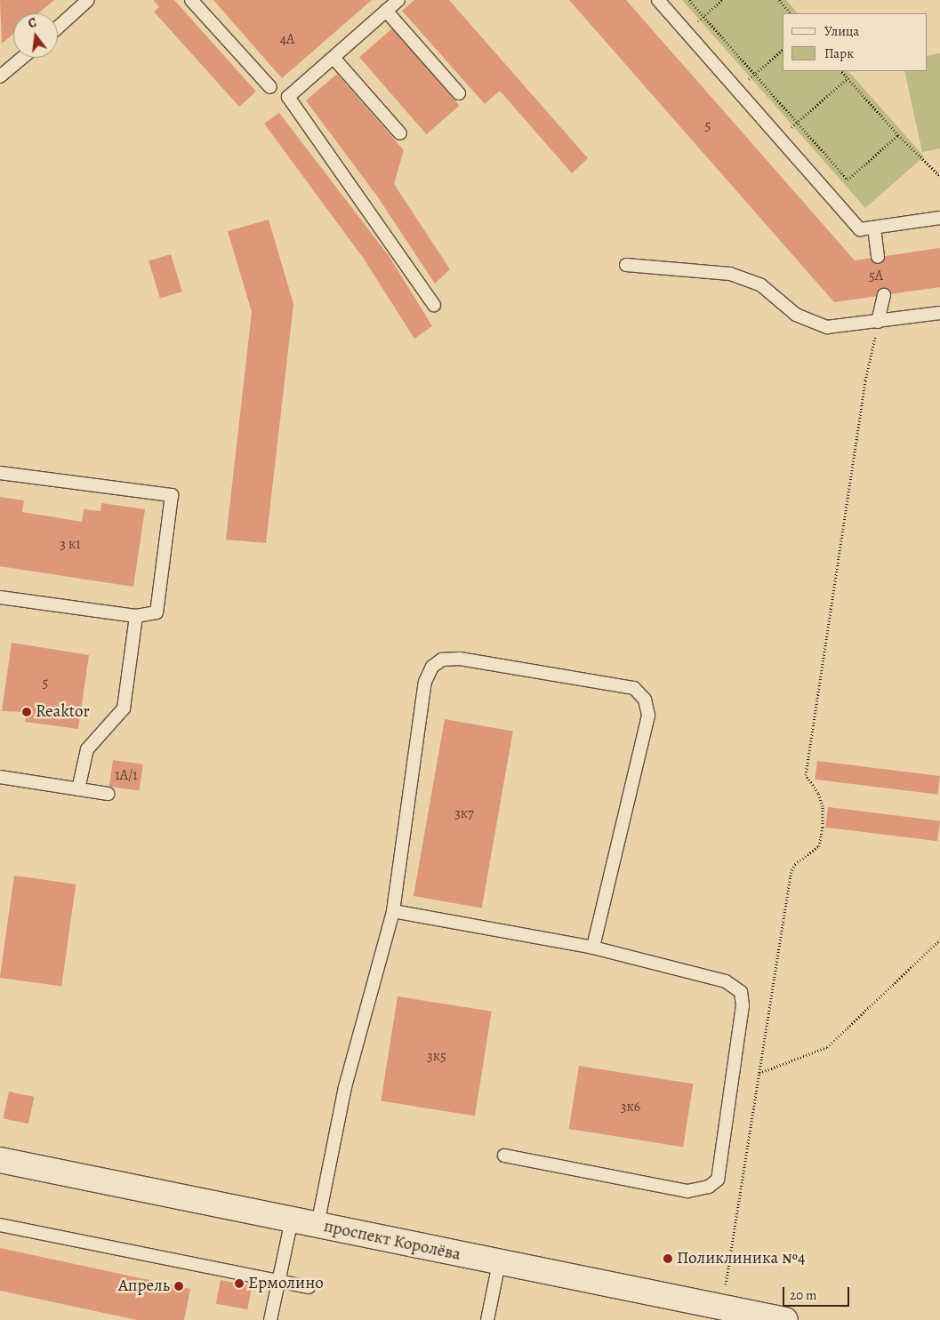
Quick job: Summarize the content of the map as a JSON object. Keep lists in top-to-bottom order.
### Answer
{
  "streets": {
    "main road": ["проспект Королёва"]
  },
  "places": [
    "Reaktor",
    "Поликлиника №4",
    "Ермолино",
    "Апрель"
  ],
  "house_numbers": [
    "4А",
    "5",
    "5А",
    "3 к1",
    "5",
    "1А/1",
    "3к7",
    "3к5",
    "3к6"
  ],
  "legend": ["Улица", "Парк"],
  "scale_bar": "20 m",
  "north": "top"
}
